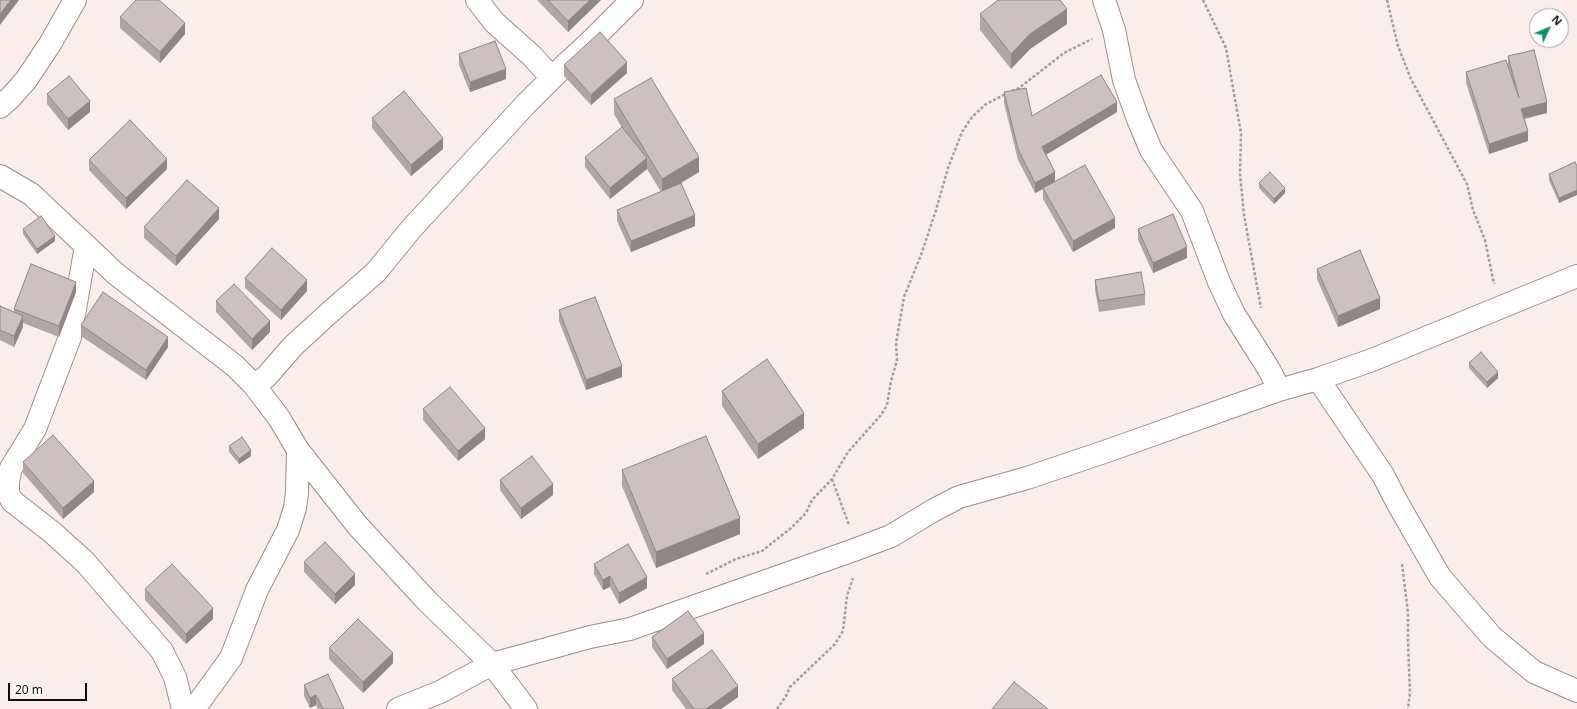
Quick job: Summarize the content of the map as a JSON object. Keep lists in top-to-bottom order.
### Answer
{
  "scale_bar": "20 m",
  "north": "top right"
}
